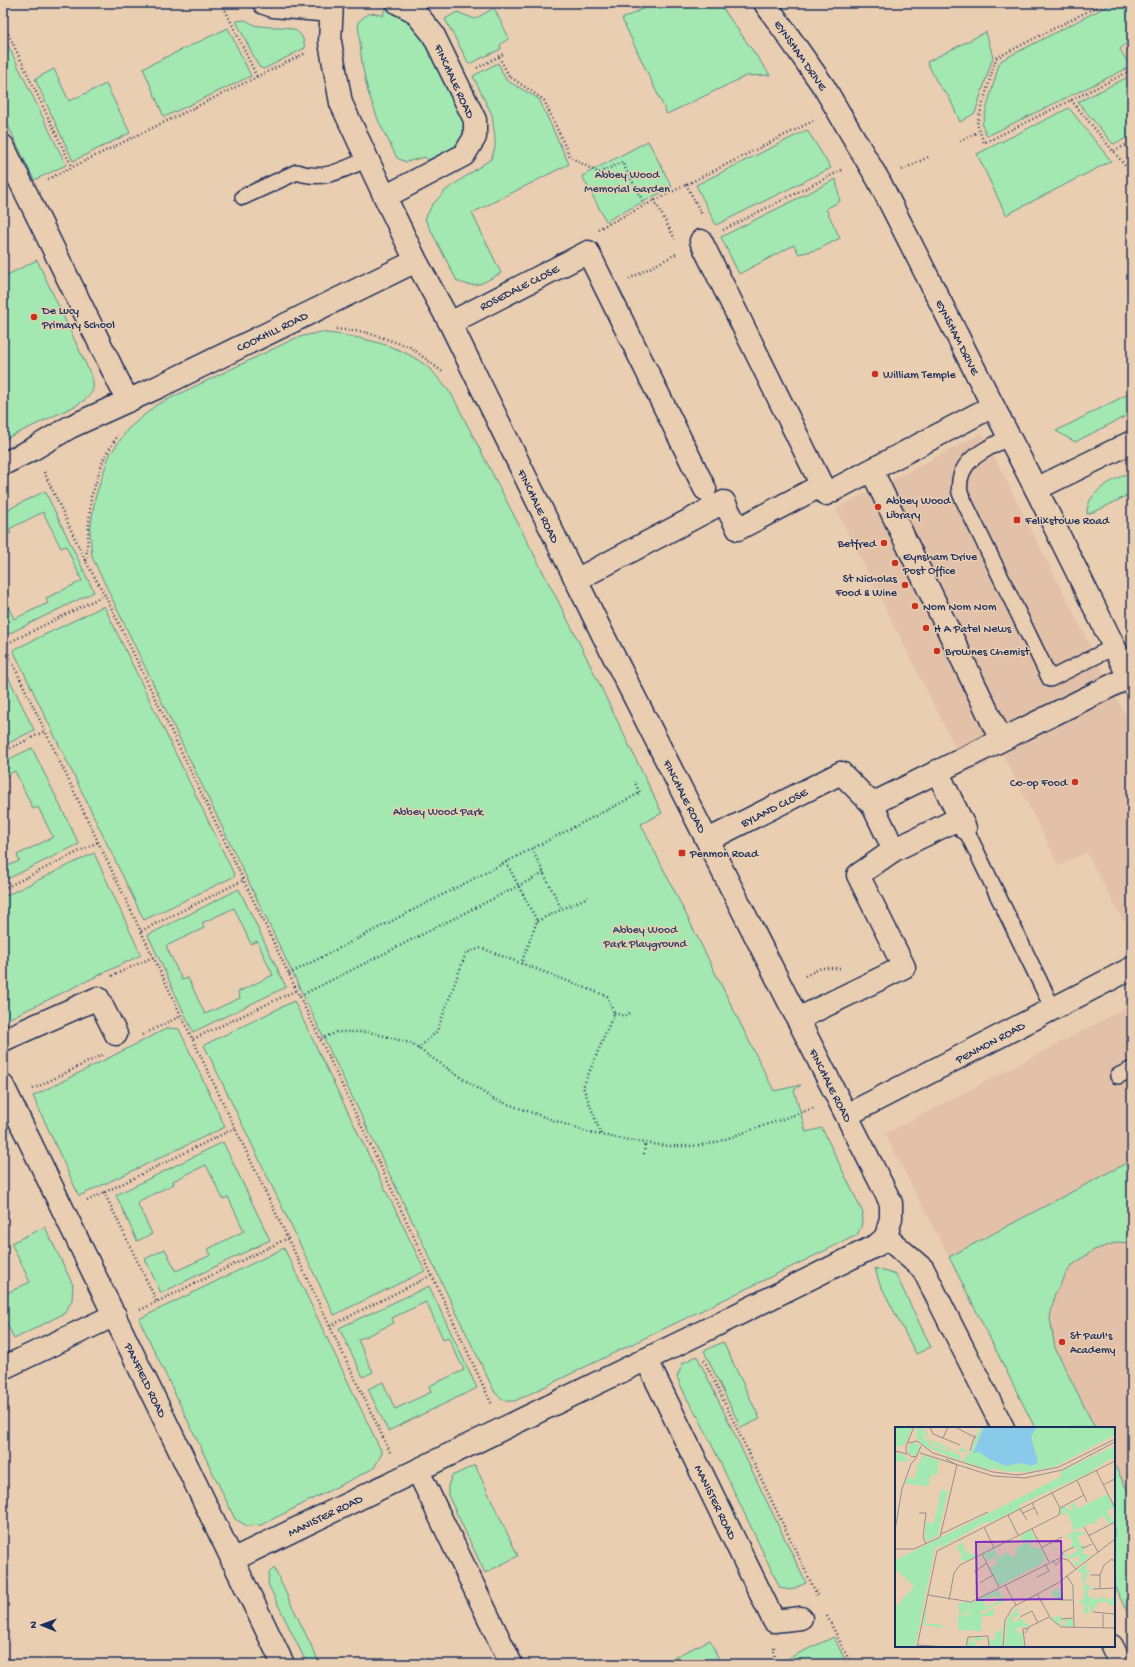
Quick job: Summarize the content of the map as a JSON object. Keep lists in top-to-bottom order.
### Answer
{
  "streets": {
    "street": [
      "EYNSHAM DRIVE",
      "FINCHALE ROAD",
      "ROSEDALE CLOSE",
      "COOKHILL ROAD",
      "BYLAND CLOSE",
      "PENMON ROAD",
      "PANFIELD ROAD",
      "MANISTER ROAD"
    ]
  },
  "crossings": [
    ["FINCHALE ROAD", "ROSEDALE CLOSE"],
    ["FINCHALE ROAD", "COOKHILL ROAD"],
    ["FINCHALE ROAD", "BYLAND CLOSE"],
    ["FINCHALE ROAD", "PENMON ROAD"],
    ["FINCHALE ROAD", "MANISTER ROAD"],
    ["PANFIELD ROAD", "MANISTER ROAD"]
  ],
  "parks": ["Abbey Wood Memorial Garden", "Abbey Wood Park", "Abbey Wood Park Playground"],
  "places": {
    "other": [
      "De Lucy Primary School",
      "William Temple",
      "Abbey Wood Library",
      "Betfred",
      "Eynsham Drive Post Office",
      "St Nicholas Food & Wine",
      "Nom Nom Nom",
      "H A Patel News",
      "Brownes Chemist",
      "Co-op Food",
      "St Paul's Academy"
    ],
    "transit": ["Felixstowe Road", "Penmon Road"]
  },
  "north": "left"
}
